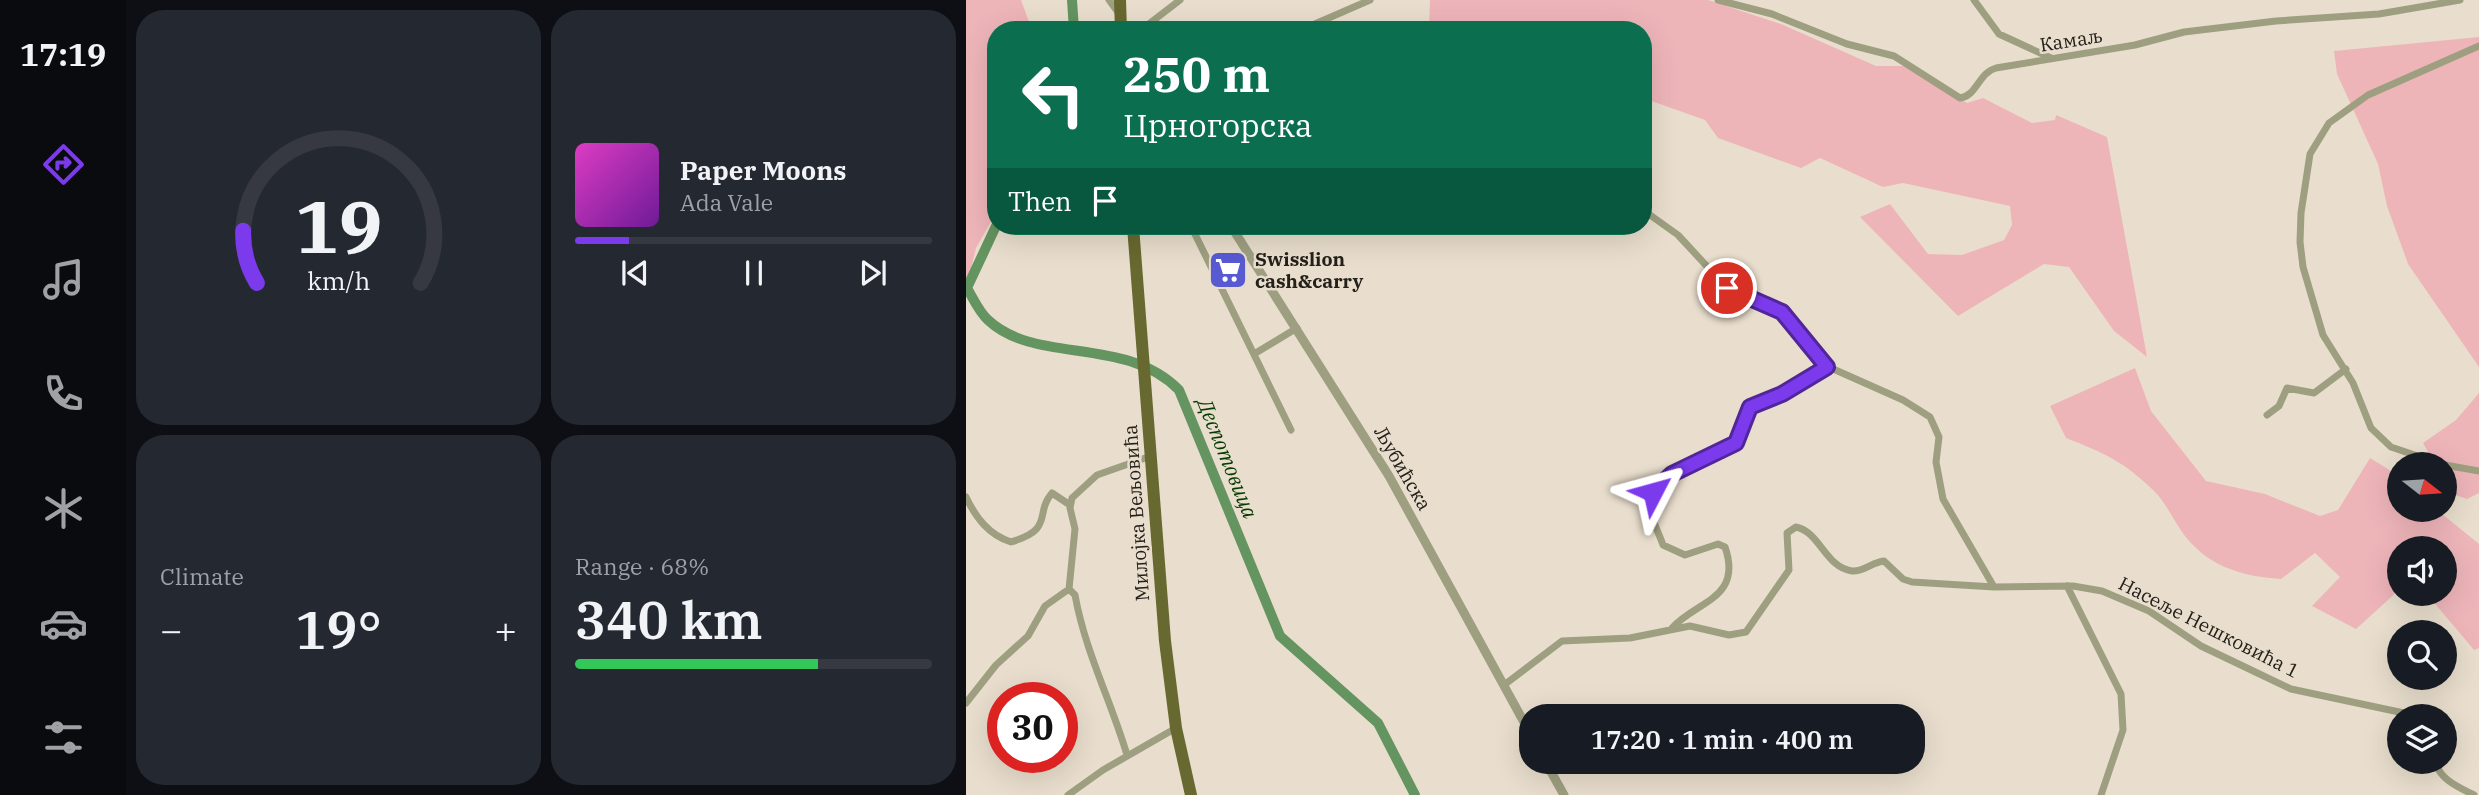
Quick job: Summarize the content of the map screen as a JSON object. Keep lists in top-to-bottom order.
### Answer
{
  "streets": {
    "main road": ["Милојка Вељовића"],
    "street": ["Камаљ", "Љубићска", "Насеље Нешковића 1"]
  },
  "water": ["Деспотовица"],
  "places": {
    "supermarket": ["Swisslion cash&carry"]
  },
  "north": "right",
  "page": {
    "tabs": "17:19",
    "turn": ["250 m", "Црногорска"],
    "song": ["Paper Moons", "Ada Vale"],
    "then": "Then",
    "tile": [
      "Climate",
      ["Range · 68%", "340 km"]
    ],
    "heat": ["−", "19°", "+"],
    "limit": "30",
    "trip": "17:20 · 1 min · 400 m",
    "gauge": ["19", "km/h"]
  }
}
